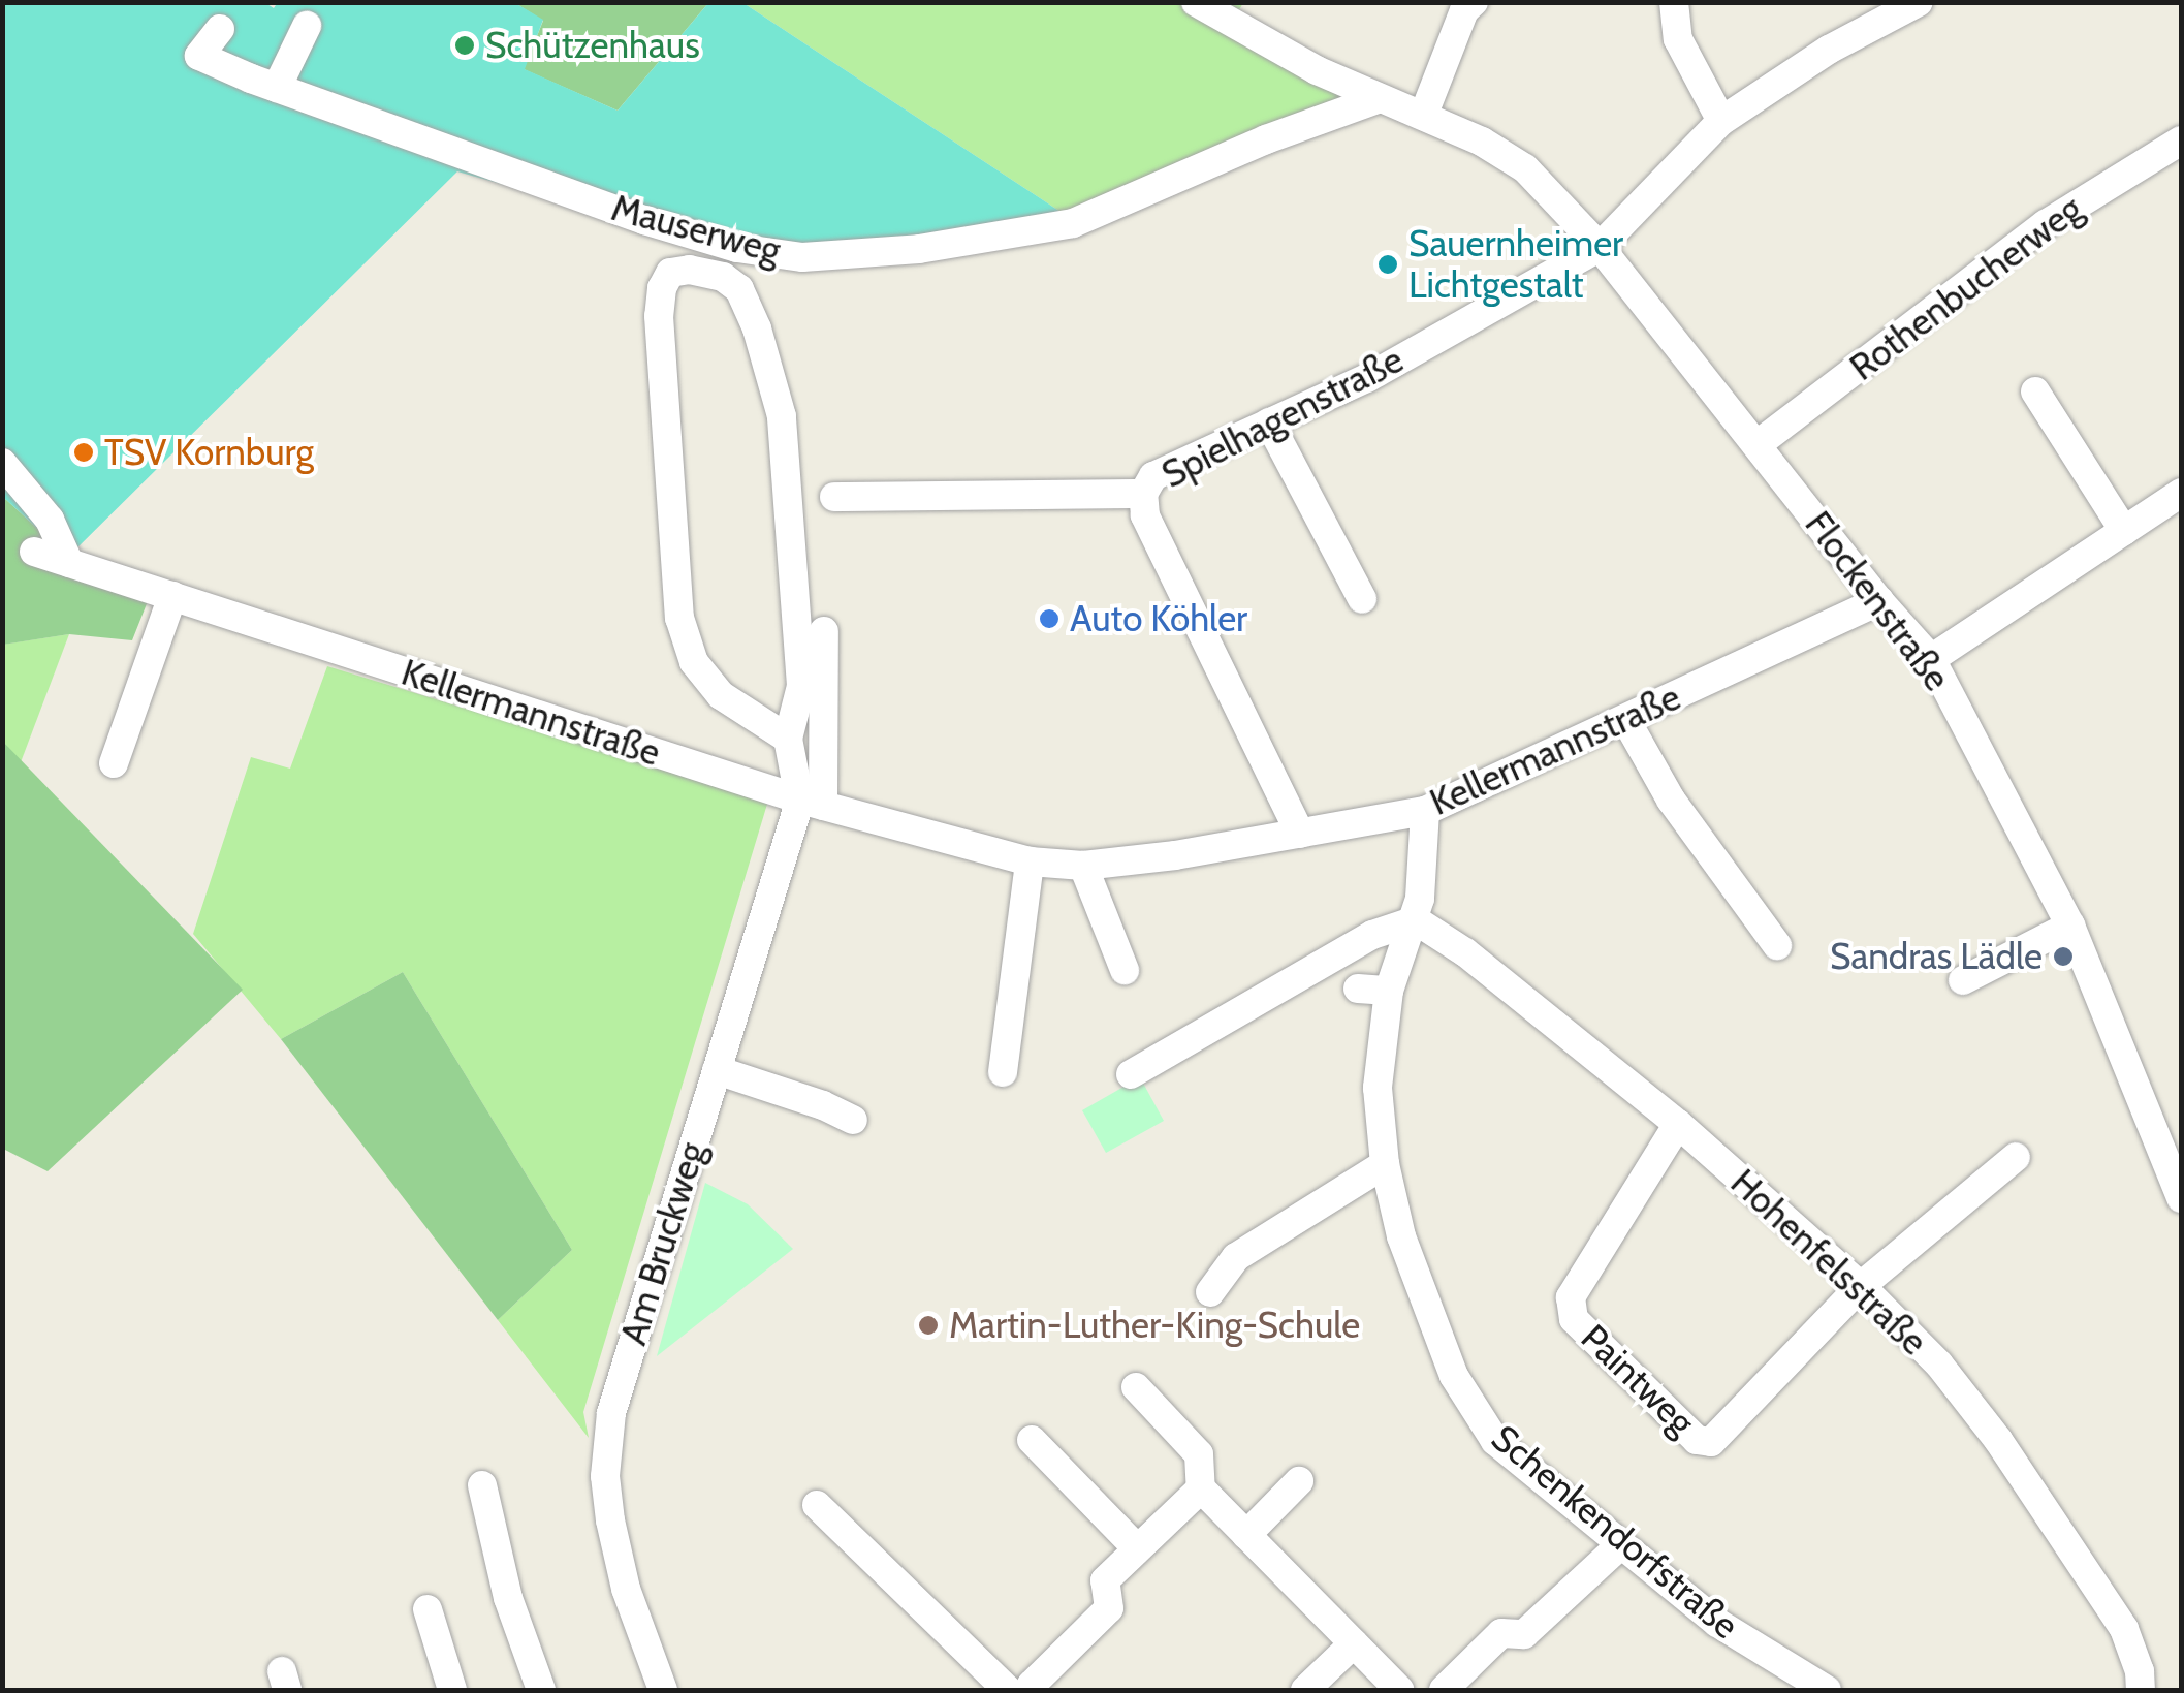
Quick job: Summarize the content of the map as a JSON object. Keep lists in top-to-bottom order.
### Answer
{
  "streets": {
    "street": [
      "Mauserweg",
      "Rothenbucherweg",
      "Spielhagenstraße",
      "Flockenstraße",
      "Kellermannstraße",
      "Am Bruckweg",
      "Hohenfelsstraße",
      "Paintweg",
      "Schenkendorfstraße"
    ]
  },
  "crossings": [
    ["Mauserweg", "Flockenstraße"],
    ["Rothenbucherweg", "Flockenstraße"],
    ["Spielhagenstraße", "Flockenstraße"],
    ["Spielhagenstraße", "Kellermannstraße"],
    ["Flockenstraße", "Kellermannstraße"],
    ["Kellermannstraße", "Am Bruckweg"],
    ["Kellermannstraße", "Schenkendorfstraße"],
    ["Hohenfelsstraße", "Paintweg"],
    ["Hohenfelsstraße", "Schenkendorfstraße"]
  ],
  "places": [
    "Schützenhaus",
    "Sauernheimer Lichtgestalt",
    "TSV Kornburg",
    "Auto Köhler",
    "Sandras Lädle",
    "Martin-Luther-King-Schule"
  ]
}
